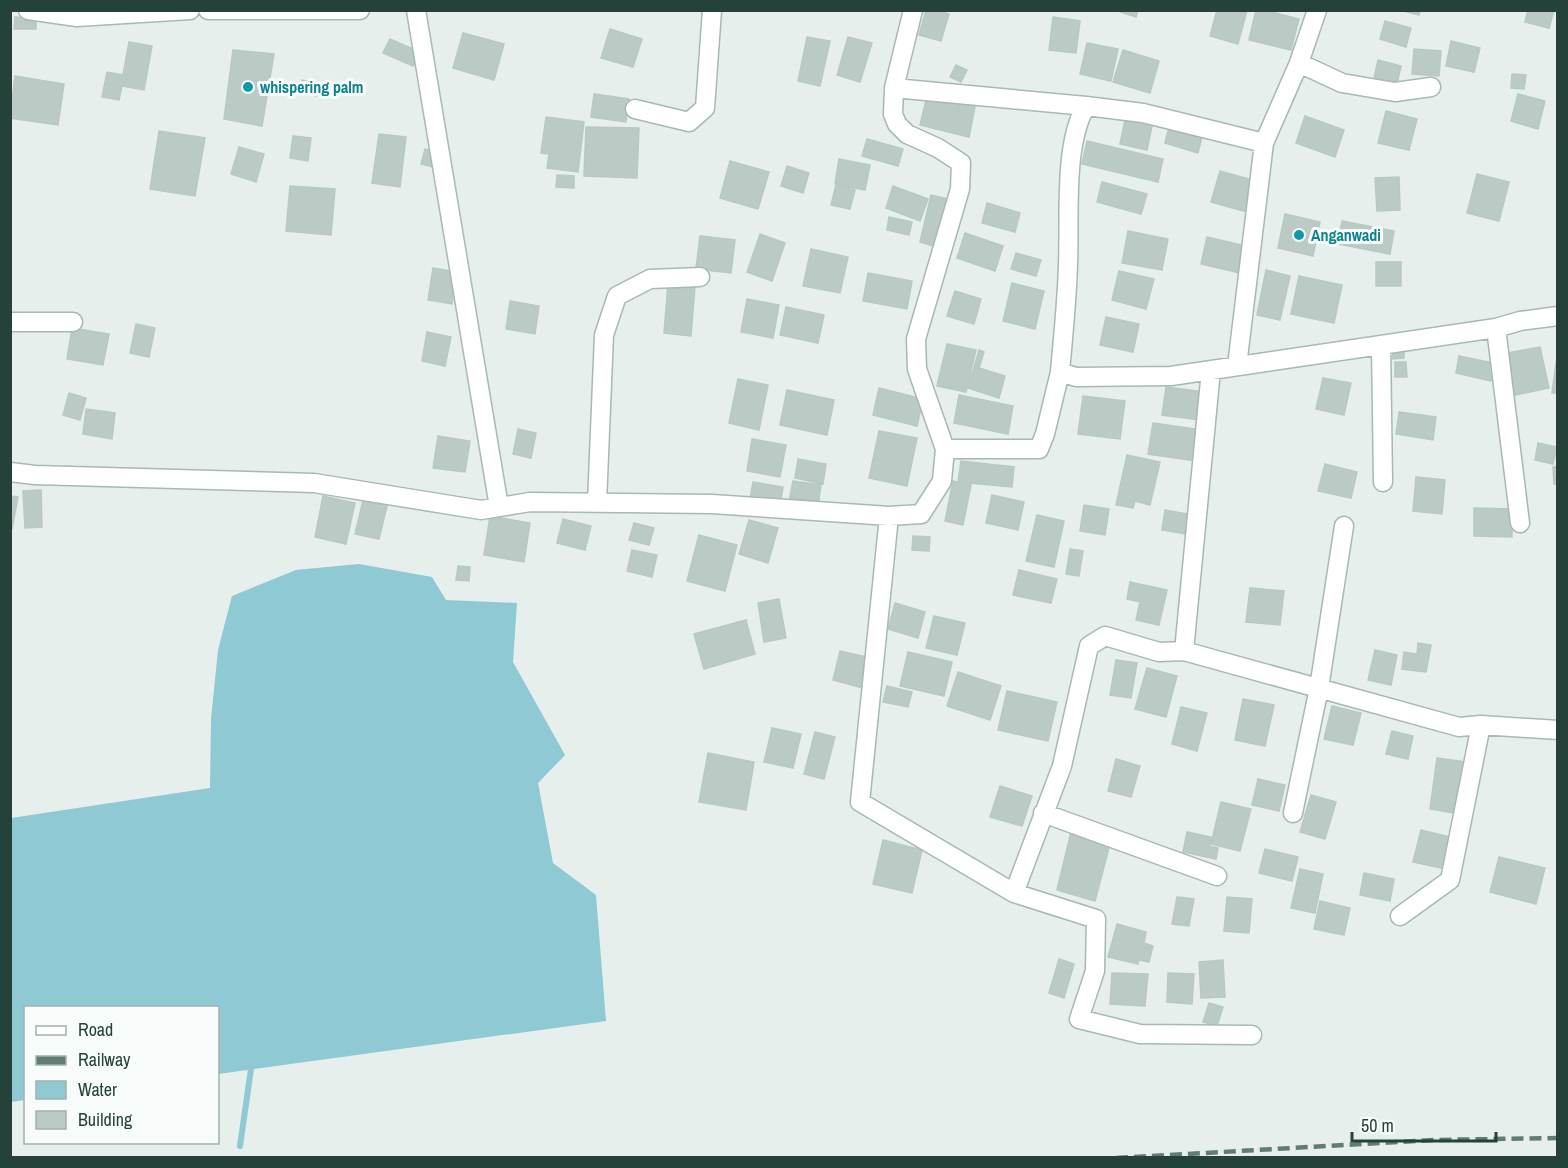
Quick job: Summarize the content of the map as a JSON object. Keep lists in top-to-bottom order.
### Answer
{
  "places": ["whispering palm", "Anganwadi"],
  "legend": [
    "Road",
    "Railway",
    "Water",
    "Building"
  ],
  "scale_bar": "50 m"
}
